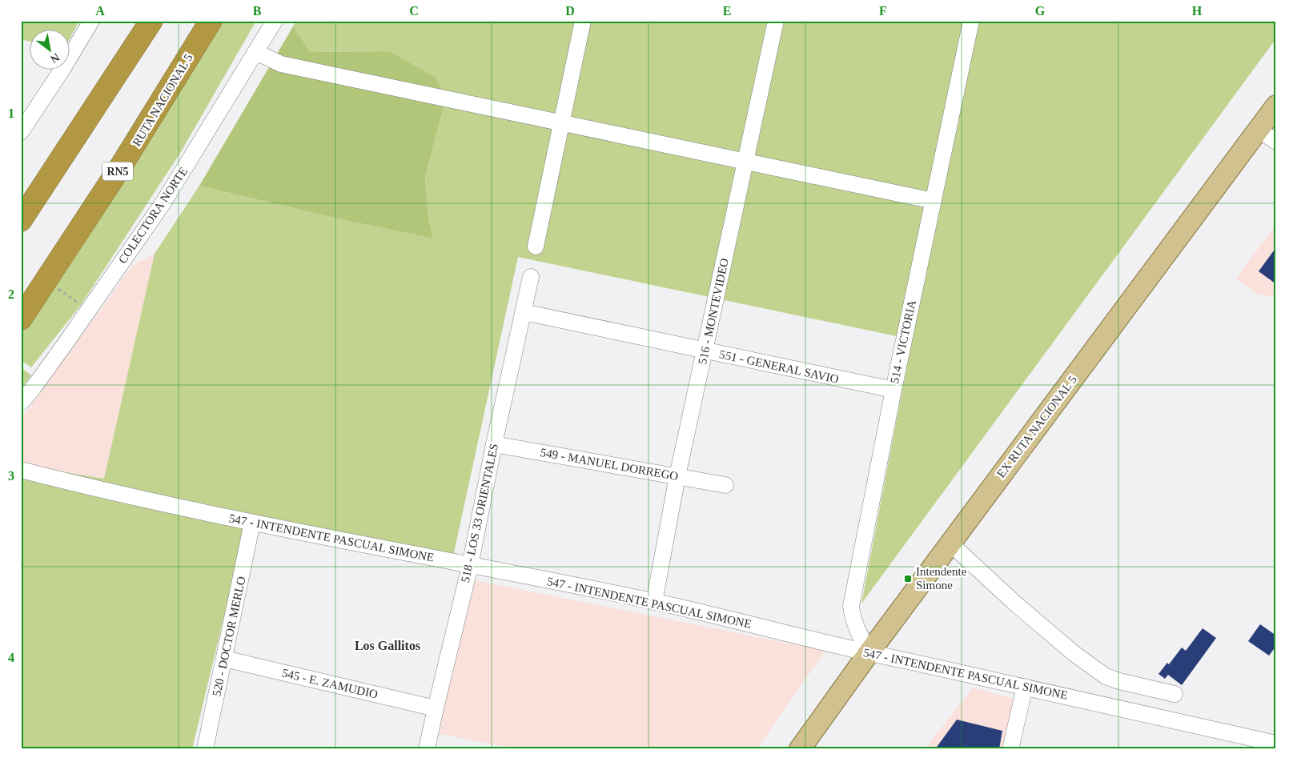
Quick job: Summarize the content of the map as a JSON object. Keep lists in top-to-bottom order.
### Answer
{
  "streets": {
    "highway": ["RUTA NACIONAL 5", "RN5"],
    "main road": ["EX RUTA NACIONAL 5"],
    "street": [
      "COLECTORA NORTE",
      "516 - MONTEVIDEO",
      "514 - VICTORIA",
      "551 - GENERAL SAVIO",
      "549 - MANUEL DORREGO",
      "518 - LOS 33 ORIENTALES",
      "547 - INTENDENTE PASCUAL SIMONE",
      "520 - DOCTOR MERLO",
      "545 - E. ZAMUDIO"
    ]
  },
  "crossings": [
    ["516 - MONTEVIDEO", "551 - GENERAL SAVIO"],
    ["516 - MONTEVIDEO", "549 - MANUEL DORREGO"],
    ["516 - MONTEVIDEO", "547 - INTENDENTE PASCUAL SIMONE"],
    ["514 - VICTORIA", "551 - GENERAL SAVIO"],
    ["514 - VICTORIA", "EX RUTA NACIONAL 5"],
    ["514 - VICTORIA", "547 - INTENDENTE PASCUAL SIMONE"],
    ["551 - GENERAL SAVIO", "518 - LOS 33 ORIENTALES"],
    ["EX RUTA NACIONAL 5", "547 - INTENDENTE PASCUAL SIMONE"],
    ["549 - MANUEL DORREGO", "518 - LOS 33 ORIENTALES"],
    ["518 - LOS 33 ORIENTALES", "547 - INTENDENTE PASCUAL SIMONE"],
    ["518 - LOS 33 ORIENTALES", "545 - E. ZAMUDIO"],
    ["547 - INTENDENTE PASCUAL SIMONE", "520 - DOCTOR MERLO"],
    ["520 - DOCTOR MERLO", "545 - E. ZAMUDIO"]
  ],
  "districts": ["Los Gallitos"],
  "places": {
    "transit": ["Intendente Simone"]
  },
  "north": "bottom right",
  "grid": {
    "columns": [
      "A",
      "B",
      "C",
      "D",
      "E",
      "F",
      "G",
      "H"
    ],
    "rows": [
      "1",
      "2",
      "3",
      "4"
    ]
  }
}
